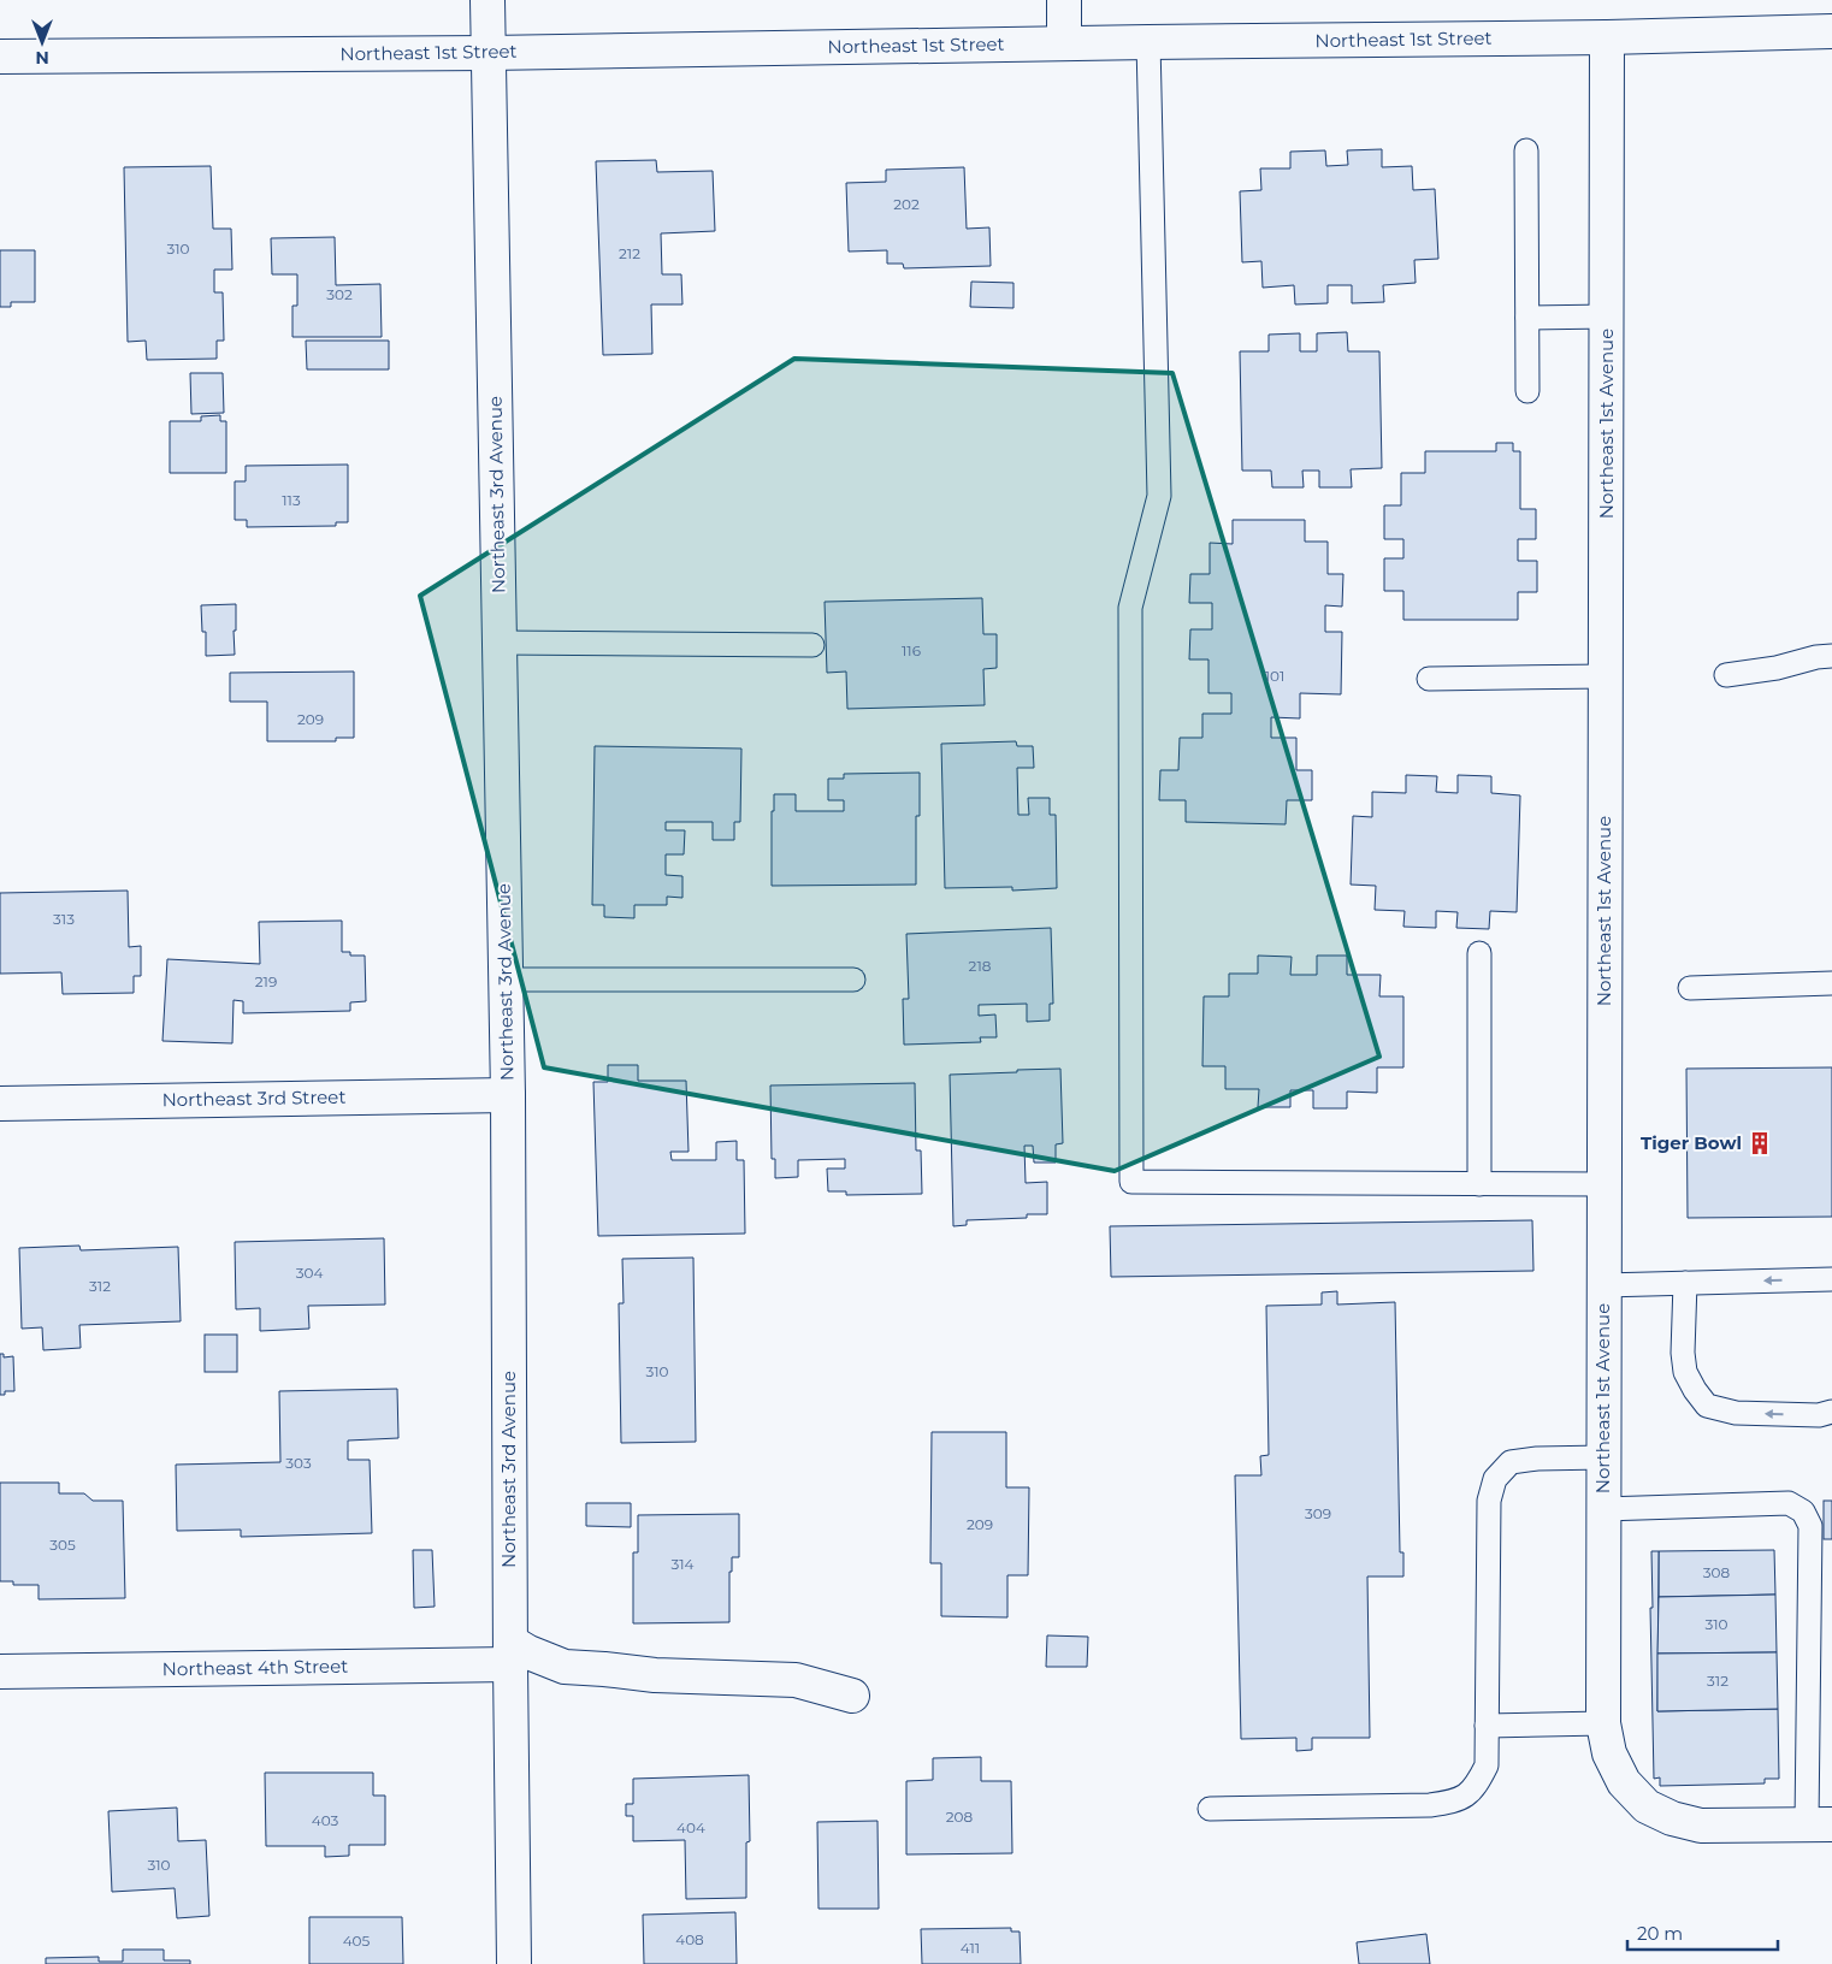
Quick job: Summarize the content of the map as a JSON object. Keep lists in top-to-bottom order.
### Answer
{
  "streets": {
    "street": [
      "Northeast 1st Street",
      "Northeast 1st Avenue",
      "Northeast 3rd Avenue",
      "Northeast 3rd Street",
      "Northeast 4th Street"
    ]
  },
  "crossings": [
    ["Northeast 1st Street", "Northeast 1st Avenue"],
    ["Northeast 1st Street", "Northeast 3rd Avenue"],
    ["Northeast 3rd Avenue", "Northeast 3rd Street"],
    ["Northeast 3rd Avenue", "Northeast 4th Street"]
  ],
  "places": {
    "building": ["Tiger Bowl"]
  },
  "house_numbers": [
    "202",
    "310",
    "212",
    "302",
    "113",
    "116",
    "101",
    "209",
    "313",
    "218",
    "219",
    "304",
    "312",
    "310",
    "303",
    "309",
    "209",
    "305",
    "314",
    "308",
    "310",
    "312",
    "208",
    "403",
    "404",
    "310",
    "408",
    "405",
    "411"
  ],
  "scale_bar": "20 m",
  "north": "bottom"
}
